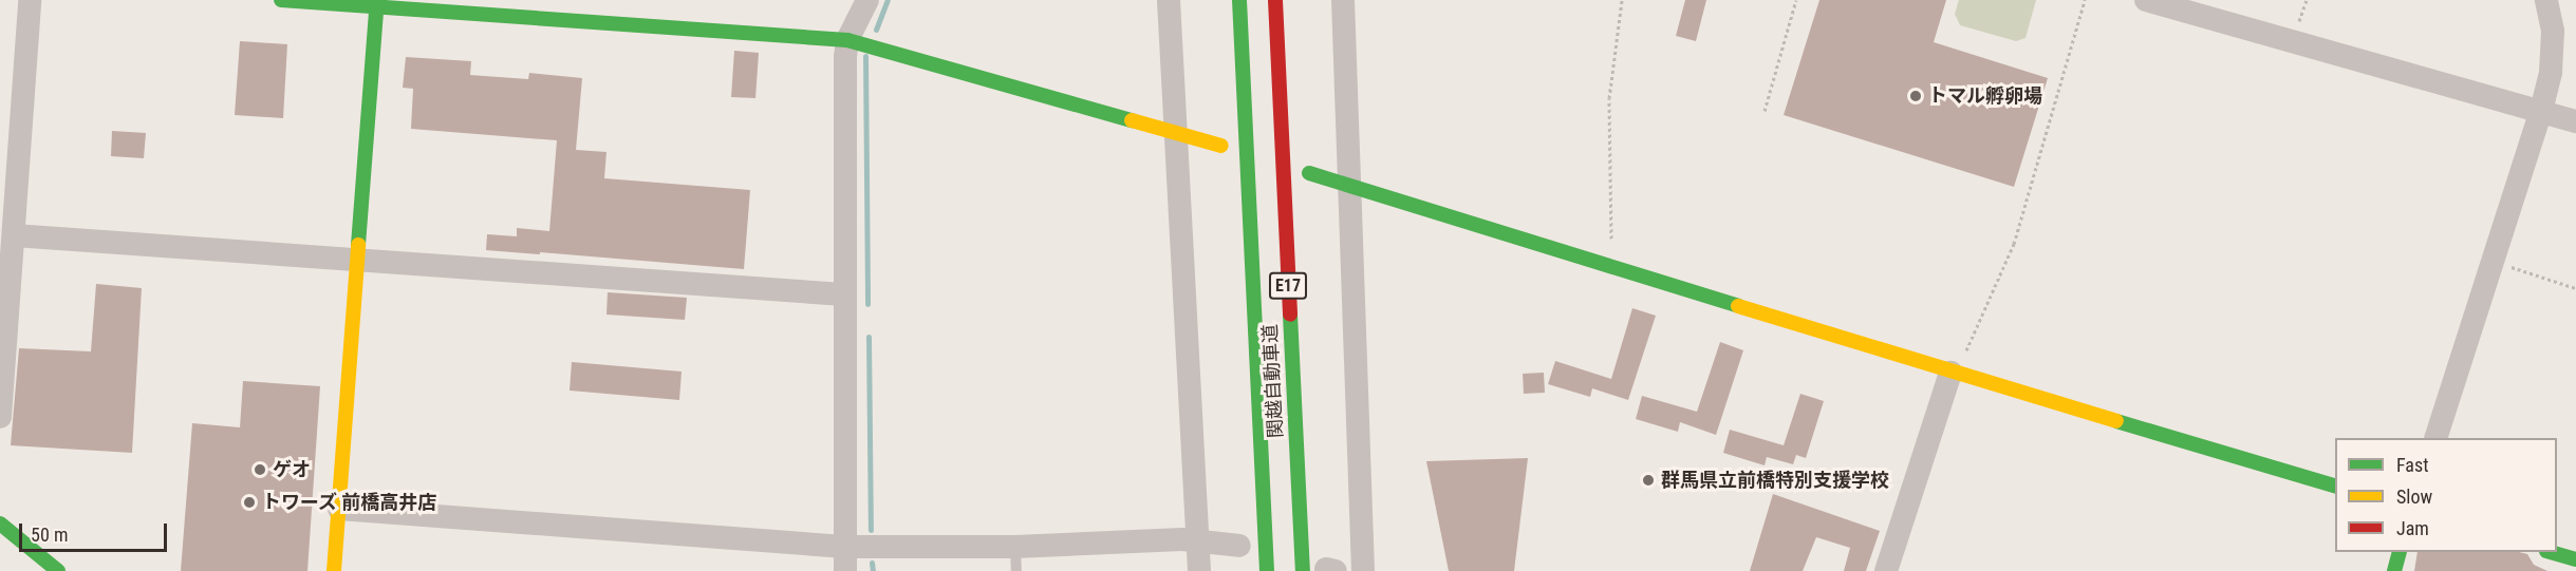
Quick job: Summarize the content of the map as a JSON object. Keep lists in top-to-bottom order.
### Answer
{
  "streets": {
    "main road": ["E17", "関越自動車道"]
  },
  "places": [
    "トマル孵卵場",
    "ゲオ",
    "群馬県立前橋特別支援学校",
    "トワーズ 前橋高井店"
  ],
  "legend": ["Fast", "Slow", "Jam"],
  "scale_bar": "50 m"
}
